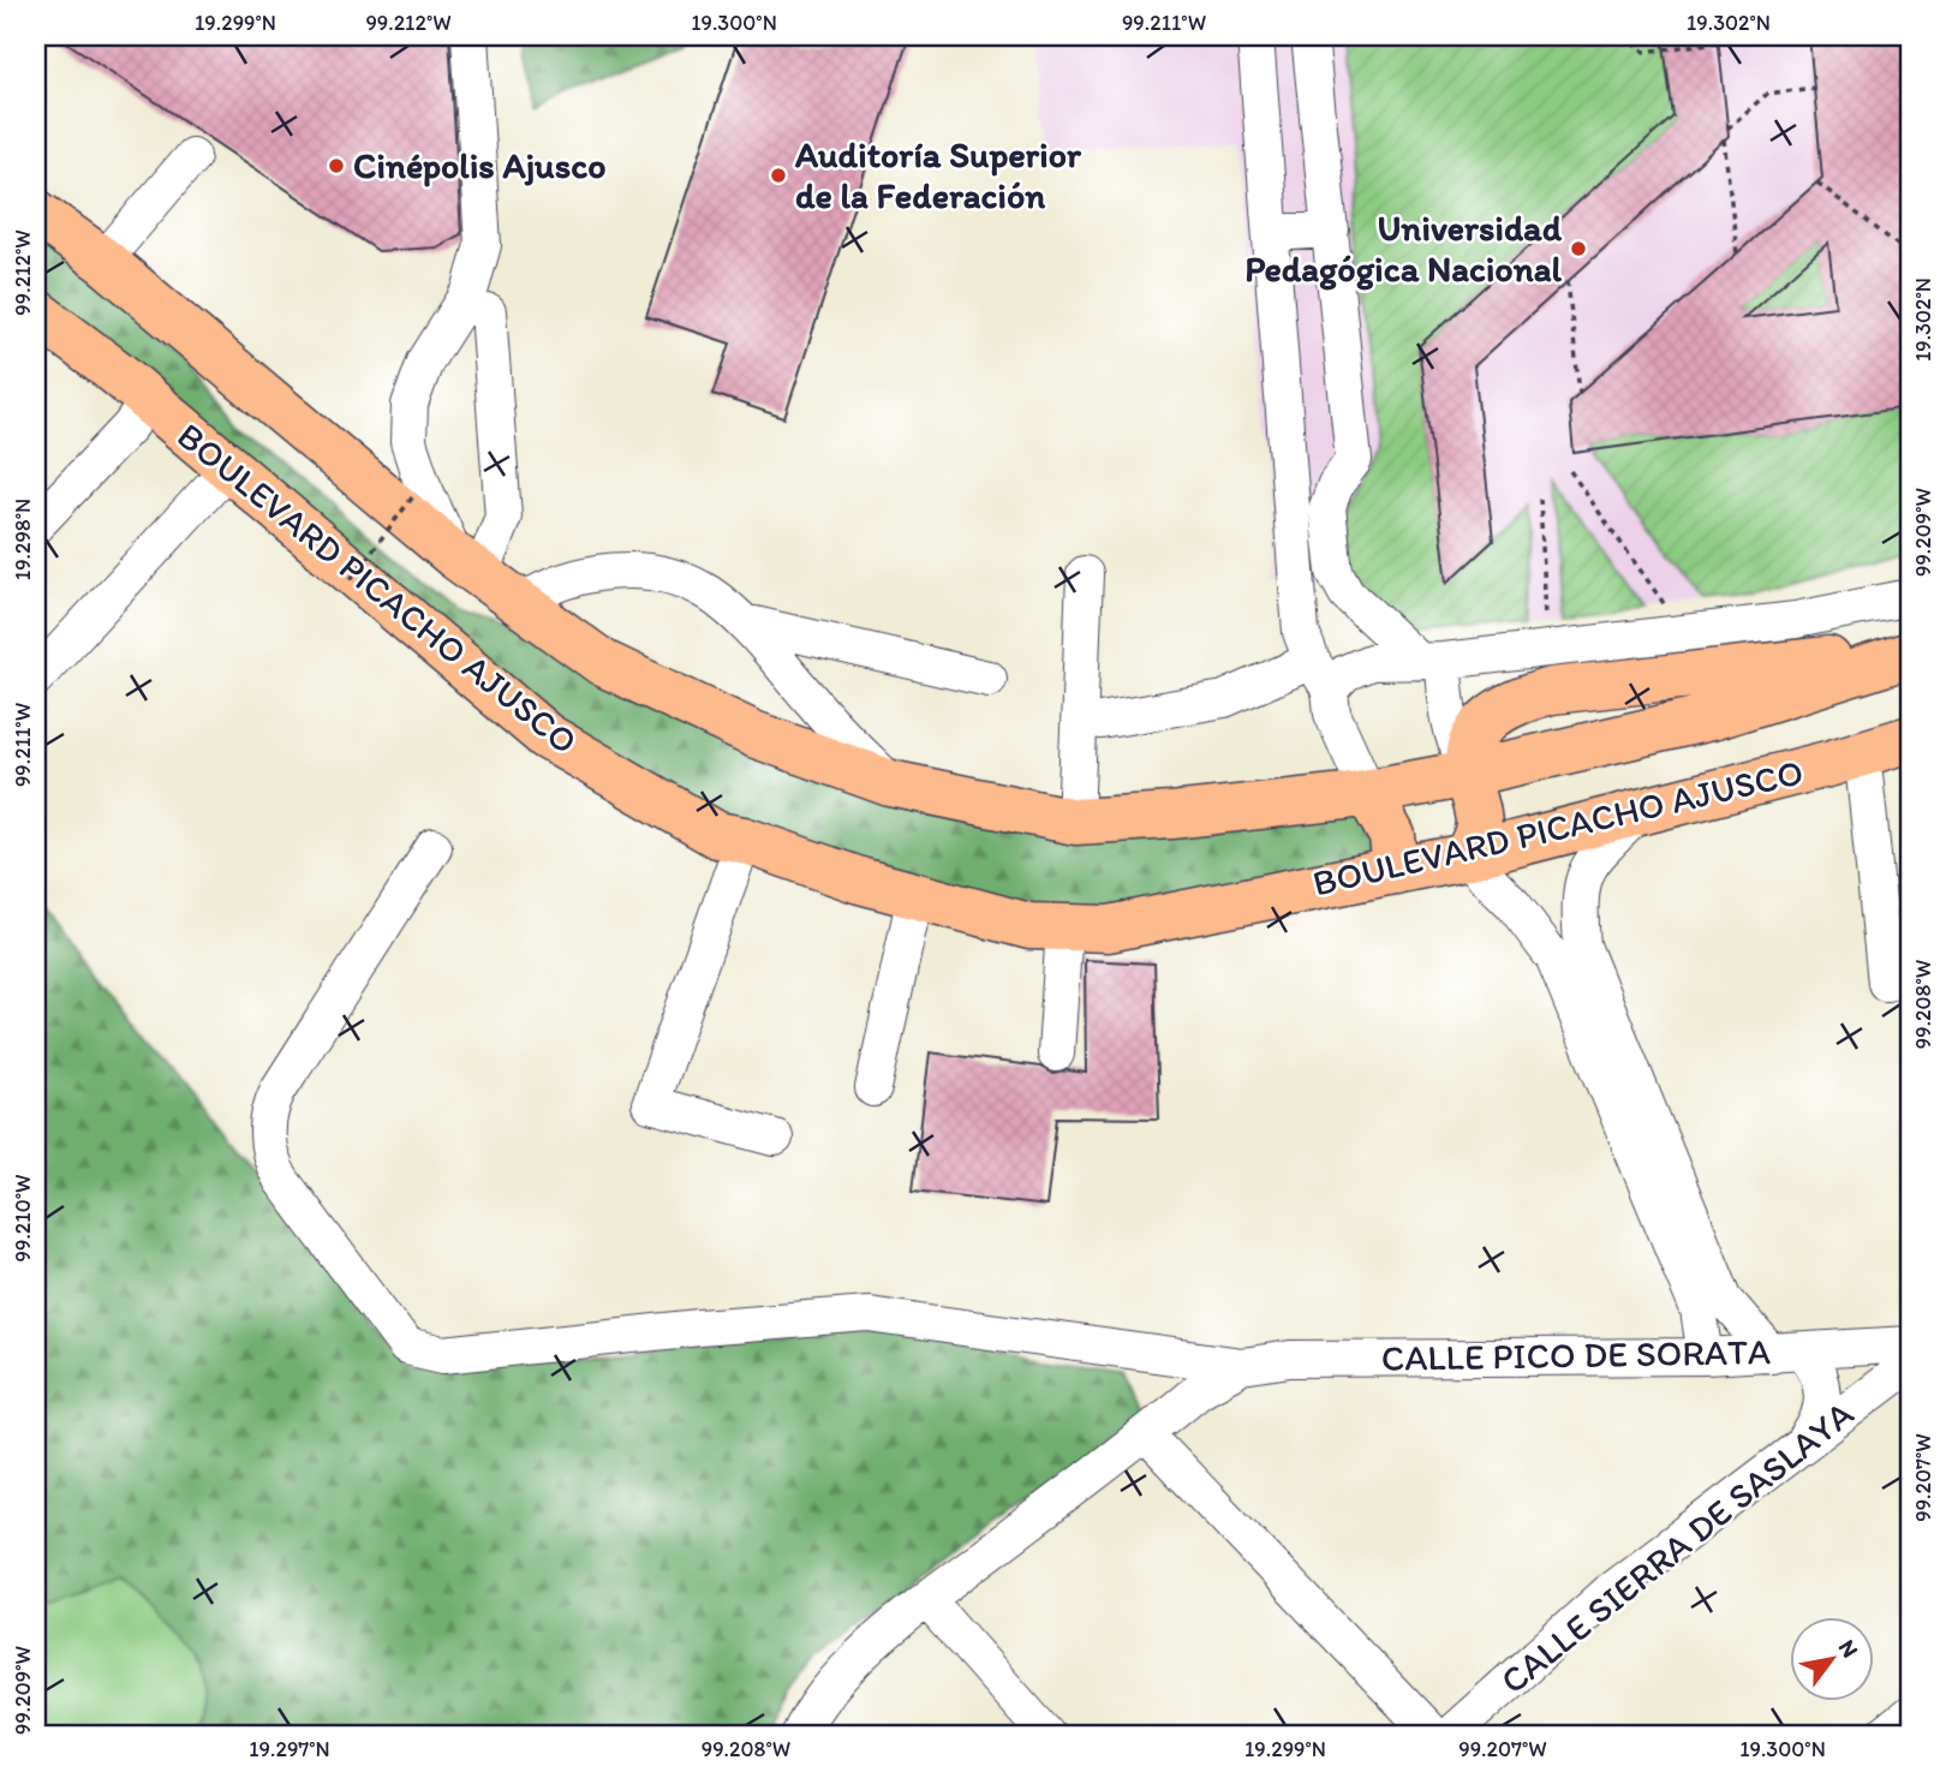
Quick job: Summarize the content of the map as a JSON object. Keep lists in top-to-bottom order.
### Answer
{
  "streets": {
    "main road": ["BOULEVARD PICACHO AJUSCO"],
    "street": ["CALLE PICO DE SORATA", "CALLE SIERRA DE SASLAYA"]
  },
  "places": ["Cinépolis Ajusco", "Auditoría Superior de la Federación", "Universidad Pedagógica Nacional"],
  "north": "top right",
  "coordinates": [
    "19.299°N",
    "99.212°W",
    "19.300°N",
    "99.211°W",
    "19.302°N",
    "99.209°W",
    "19.298°N",
    "99.208°W",
    "99.210°W",
    "99.207°W",
    "19.297°N"
  ]
}
